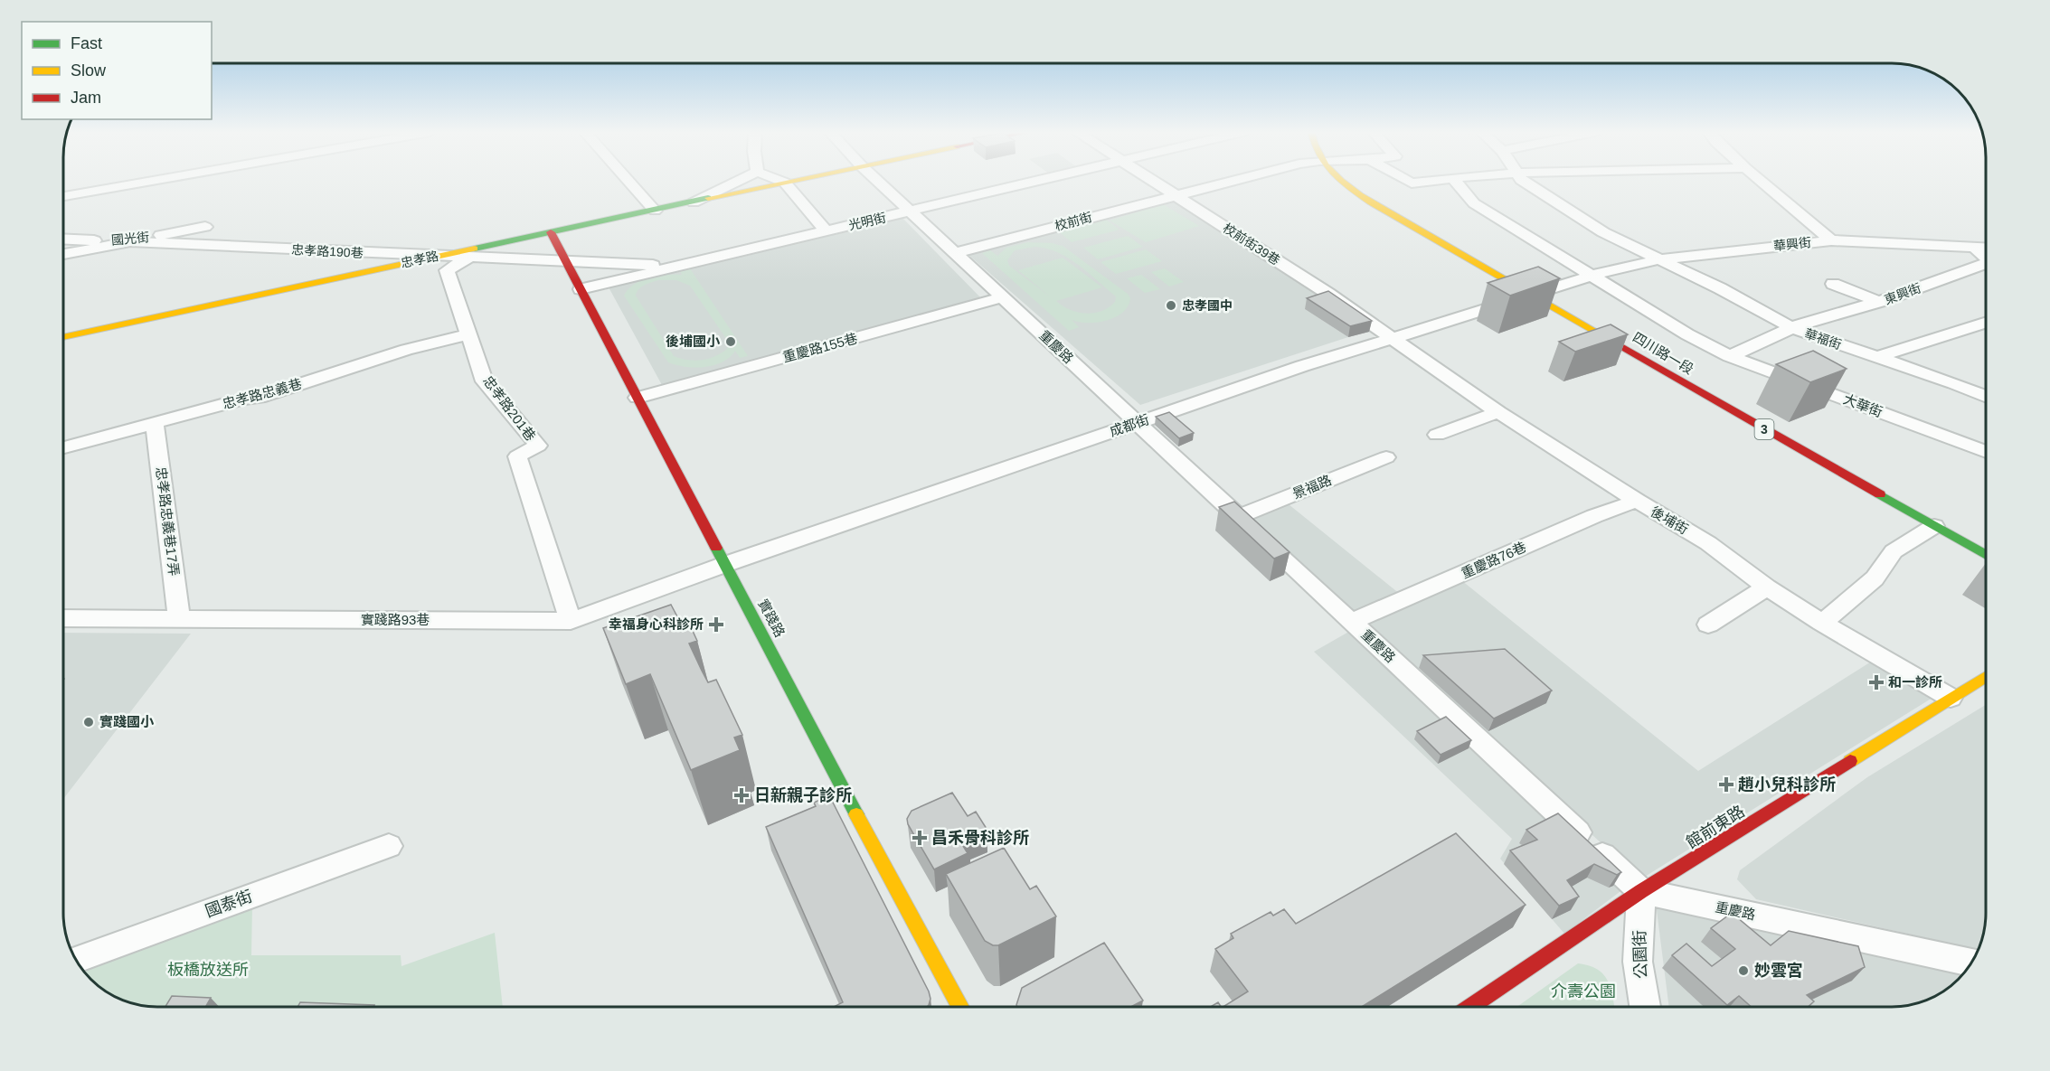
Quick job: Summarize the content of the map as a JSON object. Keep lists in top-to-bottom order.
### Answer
{
  "streets": {
    "street": [
      "光明街",
      "校前街",
      "國光街",
      "校前街39巷",
      "華興街",
      "忠孝路190巷",
      "忠孝路",
      "東興街",
      "華福街",
      "重慶路",
      "重慶路155巷",
      "四川路一段",
      "忠孝路忠義巷",
      "大華街",
      "忠孝路201巷",
      "成都街",
      "3",
      "景福路",
      "後埔街",
      "忠孝路忠義巷17弄",
      "重慶路76巷",
      "實踐路",
      "實踐路93巷",
      "館前東路",
      "國泰街",
      "公園街"
    ]
  },
  "crossings": [
    ["光明街", "忠孝路190巷"],
    ["光明街", "忠孝路"],
    ["光明街", "重慶路"],
    ["光明街", "忠孝路201巷"],
    ["光明街", "實踐路"],
    ["校前街", "校前街39巷"],
    ["校前街", "重慶路"],
    ["國光街", "忠孝路190巷"],
    ["校前街39巷", "成都街"],
    ["校前街39巷", "後埔街"],
    ["華興街", "東興街"],
    ["華興街", "華福街"],
    ["華興街", "大華街"],
    ["忠孝路190巷", "忠孝路"],
    ["忠孝路", "實踐路"],
    ["東興街", "華福街"],
    ["重慶路", "重慶路155巷"],
    ["重慶路", "成都街"],
    ["重慶路", "景福路"],
    ["重慶路", "重慶路76巷"],
    ["重慶路", "館前東路"],
    ["重慶路", "公園街"],
    ["重慶路155巷", "實踐路"],
    ["四川路一段", "成都街"],
    ["忠孝路忠義巷", "忠孝路201巷"],
    ["忠孝路忠義巷", "忠孝路忠義巷17弄"],
    ["忠孝路201巷", "實踐路93巷"],
    ["成都街", "後埔街"],
    ["成都街", "實踐路"],
    ["成都街", "實踐路93巷"],
    ["後埔街", "重慶路76巷"],
    ["後埔街", "館前東路"],
    ["忠孝路忠義巷17弄", "實踐路93巷"],
    ["實踐路", "實踐路93巷"],
    ["館前東路", "公園街"]
  ],
  "parks": ["板橋放送所", "介壽公園"],
  "places": {
    "other": [
      "忠孝國中",
      "後埔國小",
      "實踐國小",
      "妙雲宮"
    ],
    "health": [
      "幸福身心科診所",
      "和一診所",
      "趙小兒科診所",
      "日新親子診所",
      "昌禾骨科診所"
    ]
  },
  "legend": ["Fast", "Slow", "Jam"]
}
